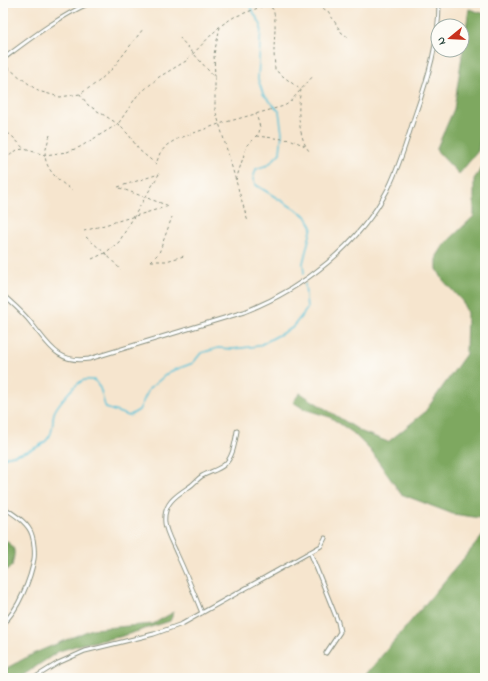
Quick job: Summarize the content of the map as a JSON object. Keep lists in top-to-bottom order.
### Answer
{
  "north": "left"
}
